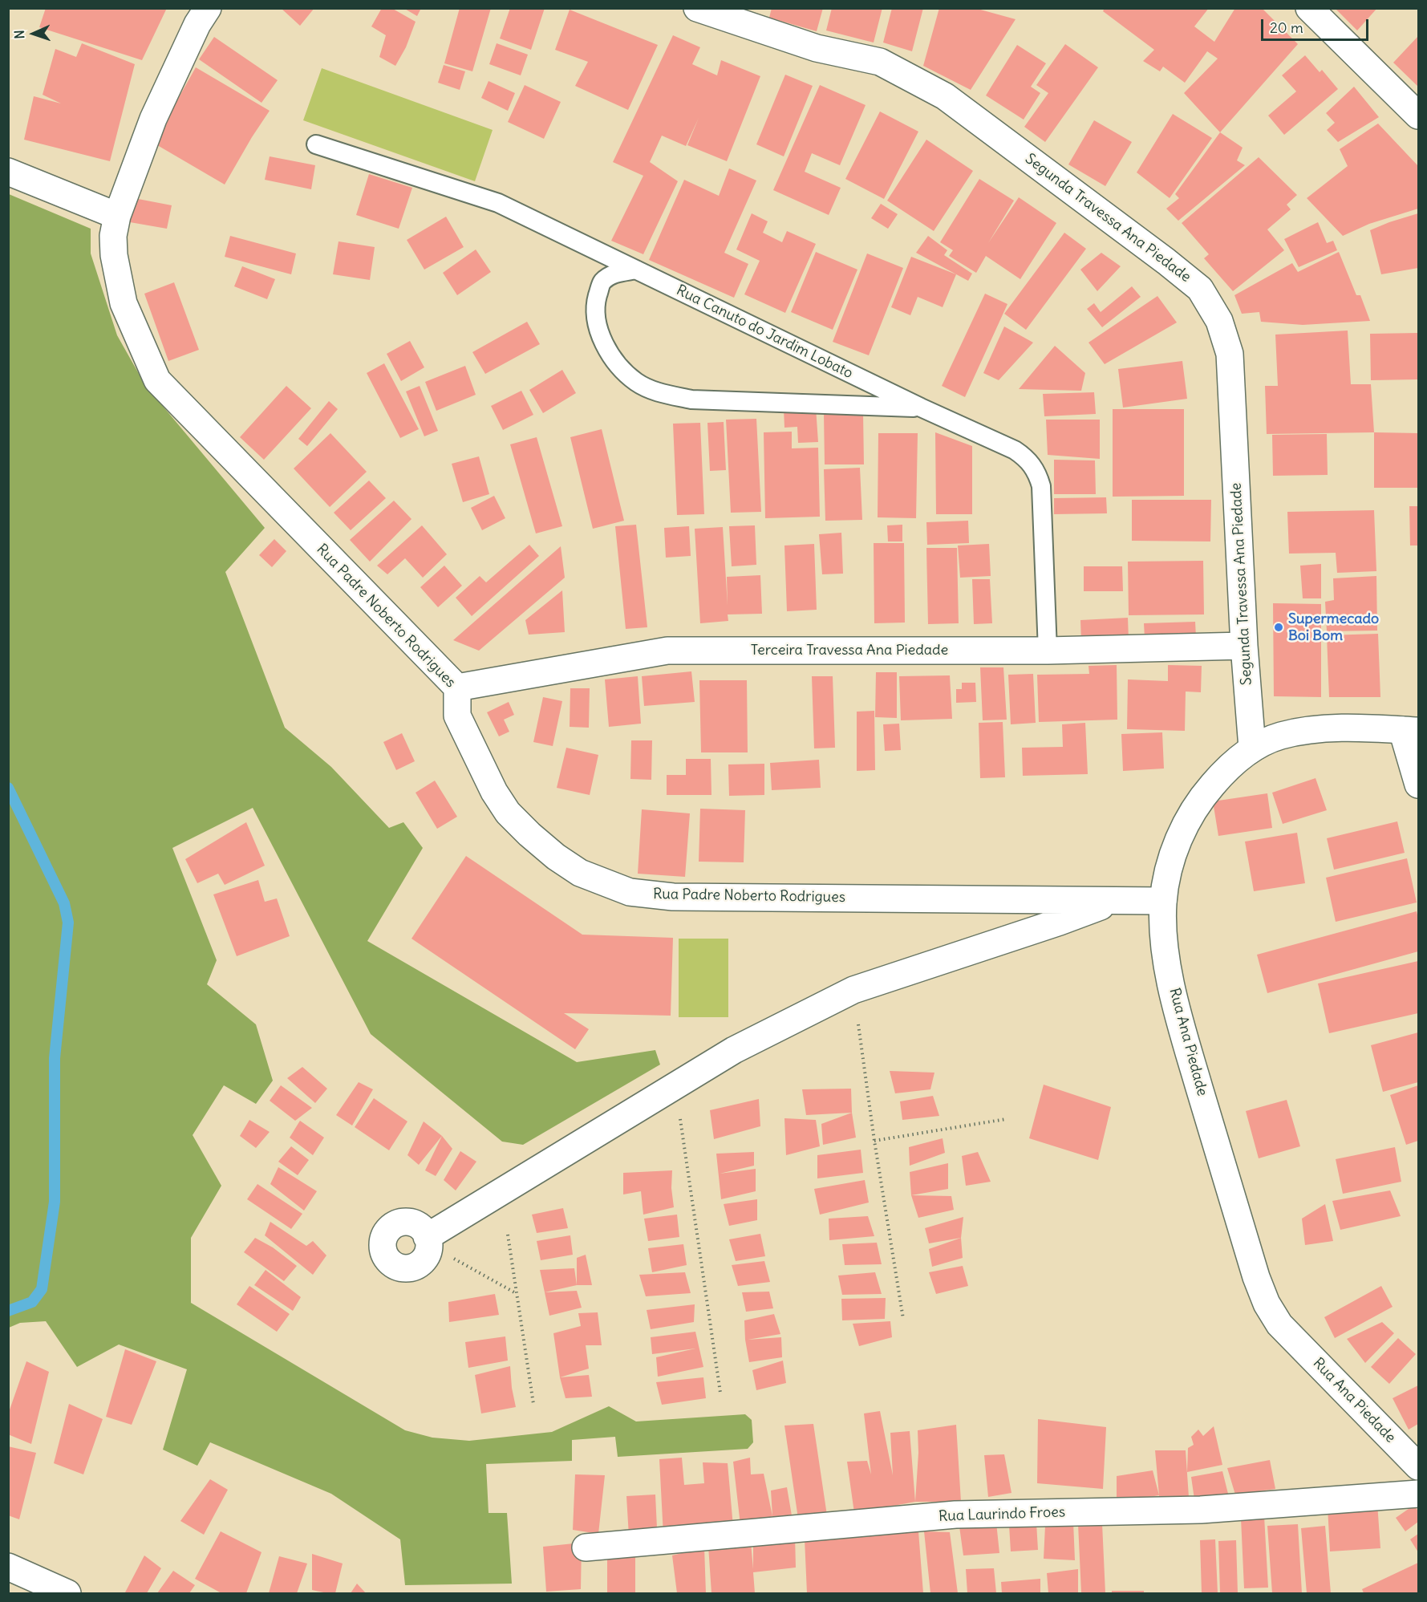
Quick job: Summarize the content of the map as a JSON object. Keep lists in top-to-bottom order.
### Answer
{
  "streets": {
    "street": [
      "Segunda Travessa Ana Piedade",
      "Rua Padre Noberto Rodrigues",
      "Terceira Travessa Ana Piedade",
      "Rua Ana Piedade",
      "Rua Laurindo Froes"
    ],
    "lane": ["Rua Canuto do Jardim Lobato"]
  },
  "crossings": [
    ["Segunda Travessa Ana Piedade", "Terceira Travessa Ana Piedade"],
    ["Segunda Travessa Ana Piedade", "Rua Ana Piedade"],
    ["Rua Canuto do Jardim Lobato", "Terceira Travessa Ana Piedade"],
    ["Rua Padre Noberto Rodrigues", "Terceira Travessa Ana Piedade"],
    ["Rua Padre Noberto Rodrigues", "Rua Ana Piedade"]
  ],
  "places": ["Supermecado Boi Bom"],
  "scale_bar": "20 m",
  "north": "left"
}
